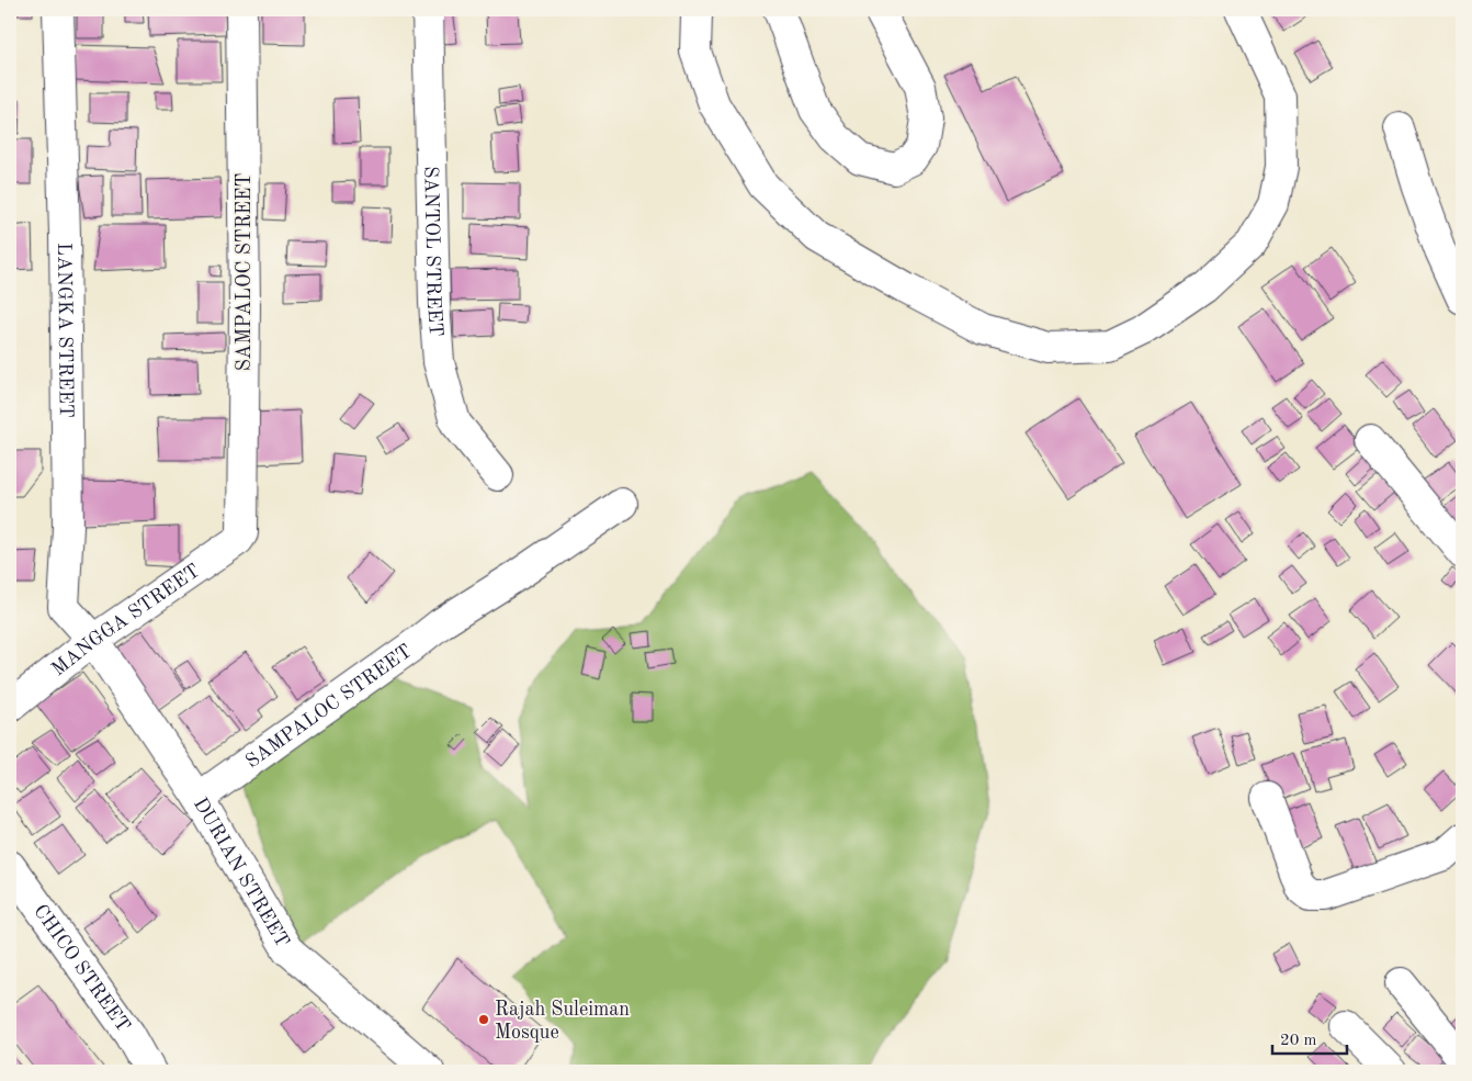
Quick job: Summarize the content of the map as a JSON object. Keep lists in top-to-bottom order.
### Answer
{
  "streets": {
    "street": [
      "SANTOL STREET",
      "SAMPALOC STREET",
      "LANGKA STREET",
      "MANGGA STREET",
      "DURIAN STREET",
      "CHICO STREET"
    ]
  },
  "crossings": [
    ["SAMPALOC STREET", "MANGGA STREET"],
    ["SAMPALOC STREET", "DURIAN STREET"],
    ["LANGKA STREET", "MANGGA STREET"],
    ["LANGKA STREET", "DURIAN STREET"],
    ["MANGGA STREET", "DURIAN STREET"]
  ],
  "places": ["Rajah Suleiman Mosque"],
  "scale_bar": "20 m"
}
